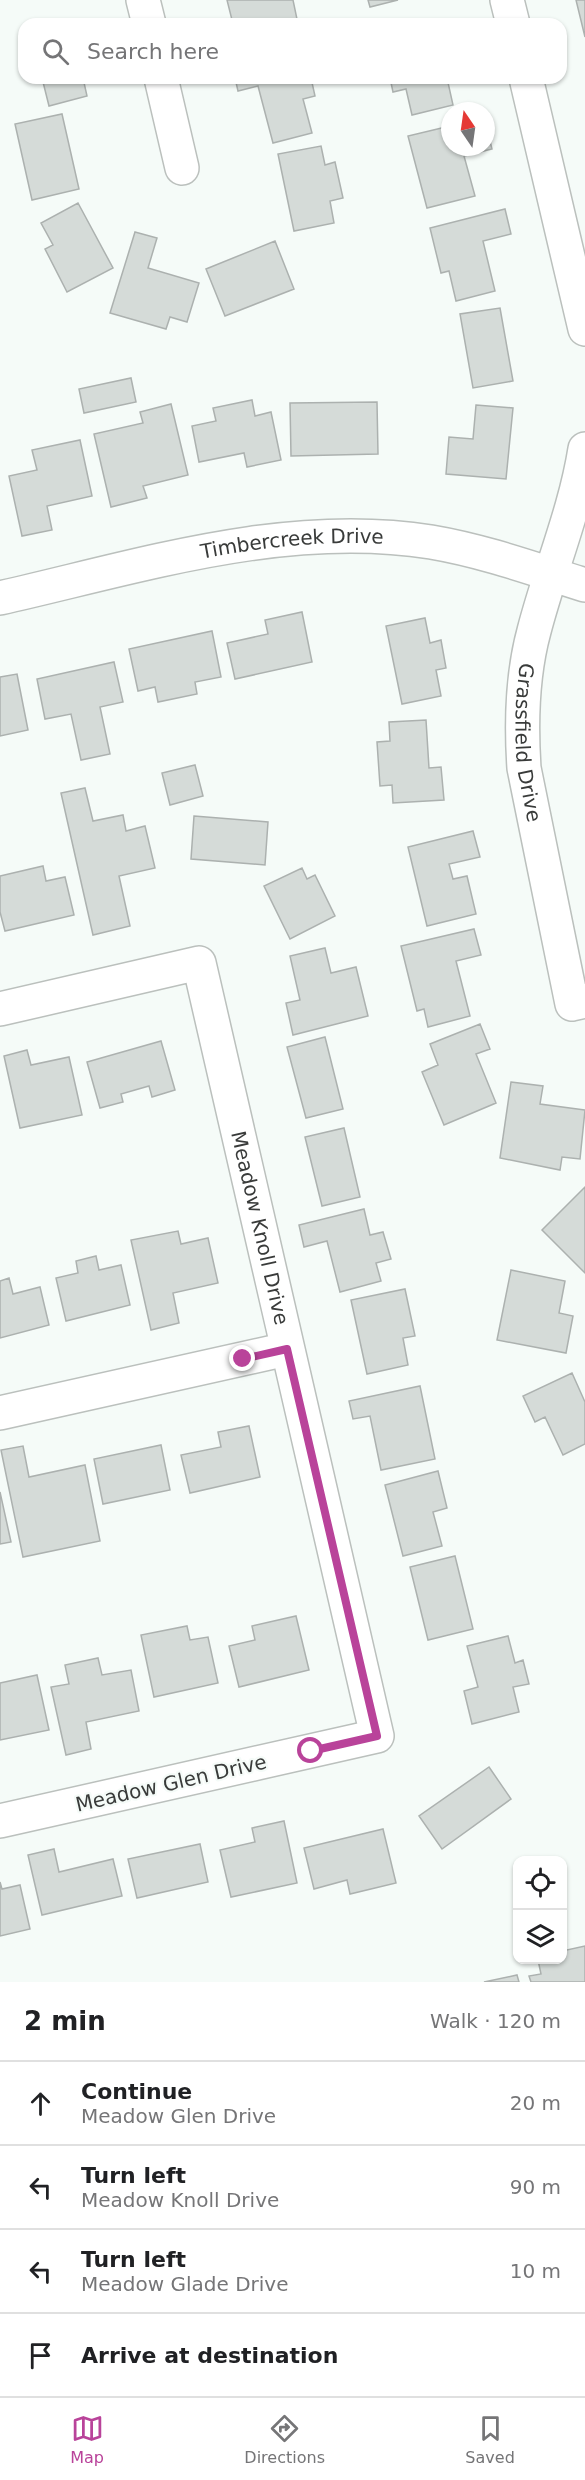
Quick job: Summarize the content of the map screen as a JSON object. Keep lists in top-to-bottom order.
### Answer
{
  "streets": {
    "street": [
      "Timbercreek Drive",
      "Grassfield Drive",
      "Meadow Knoll Drive",
      "Meadow Glen Drive"
    ]
  },
  "crossings": [
    ["Timbercreek Drive", "Grassfield Drive"],
    ["Meadow Knoll Drive", "Meadow Glen Drive"]
  ],
  "north": "top",
  "page": {
    "search": "Search here",
    "heading": ["2 min", "Walk · 120 m"],
    "list": [
      ["Continue", "Meadow Glen Drive", "20 m"],
      ["Turn left", "Meadow Knoll Drive", "90 m"],
      ["Turn left", "Meadow Glade Drive", "10 m"],
      "Arrive at destination"
    ],
    "nav": ["Map", "Directions", "Saved"]
  }
}
